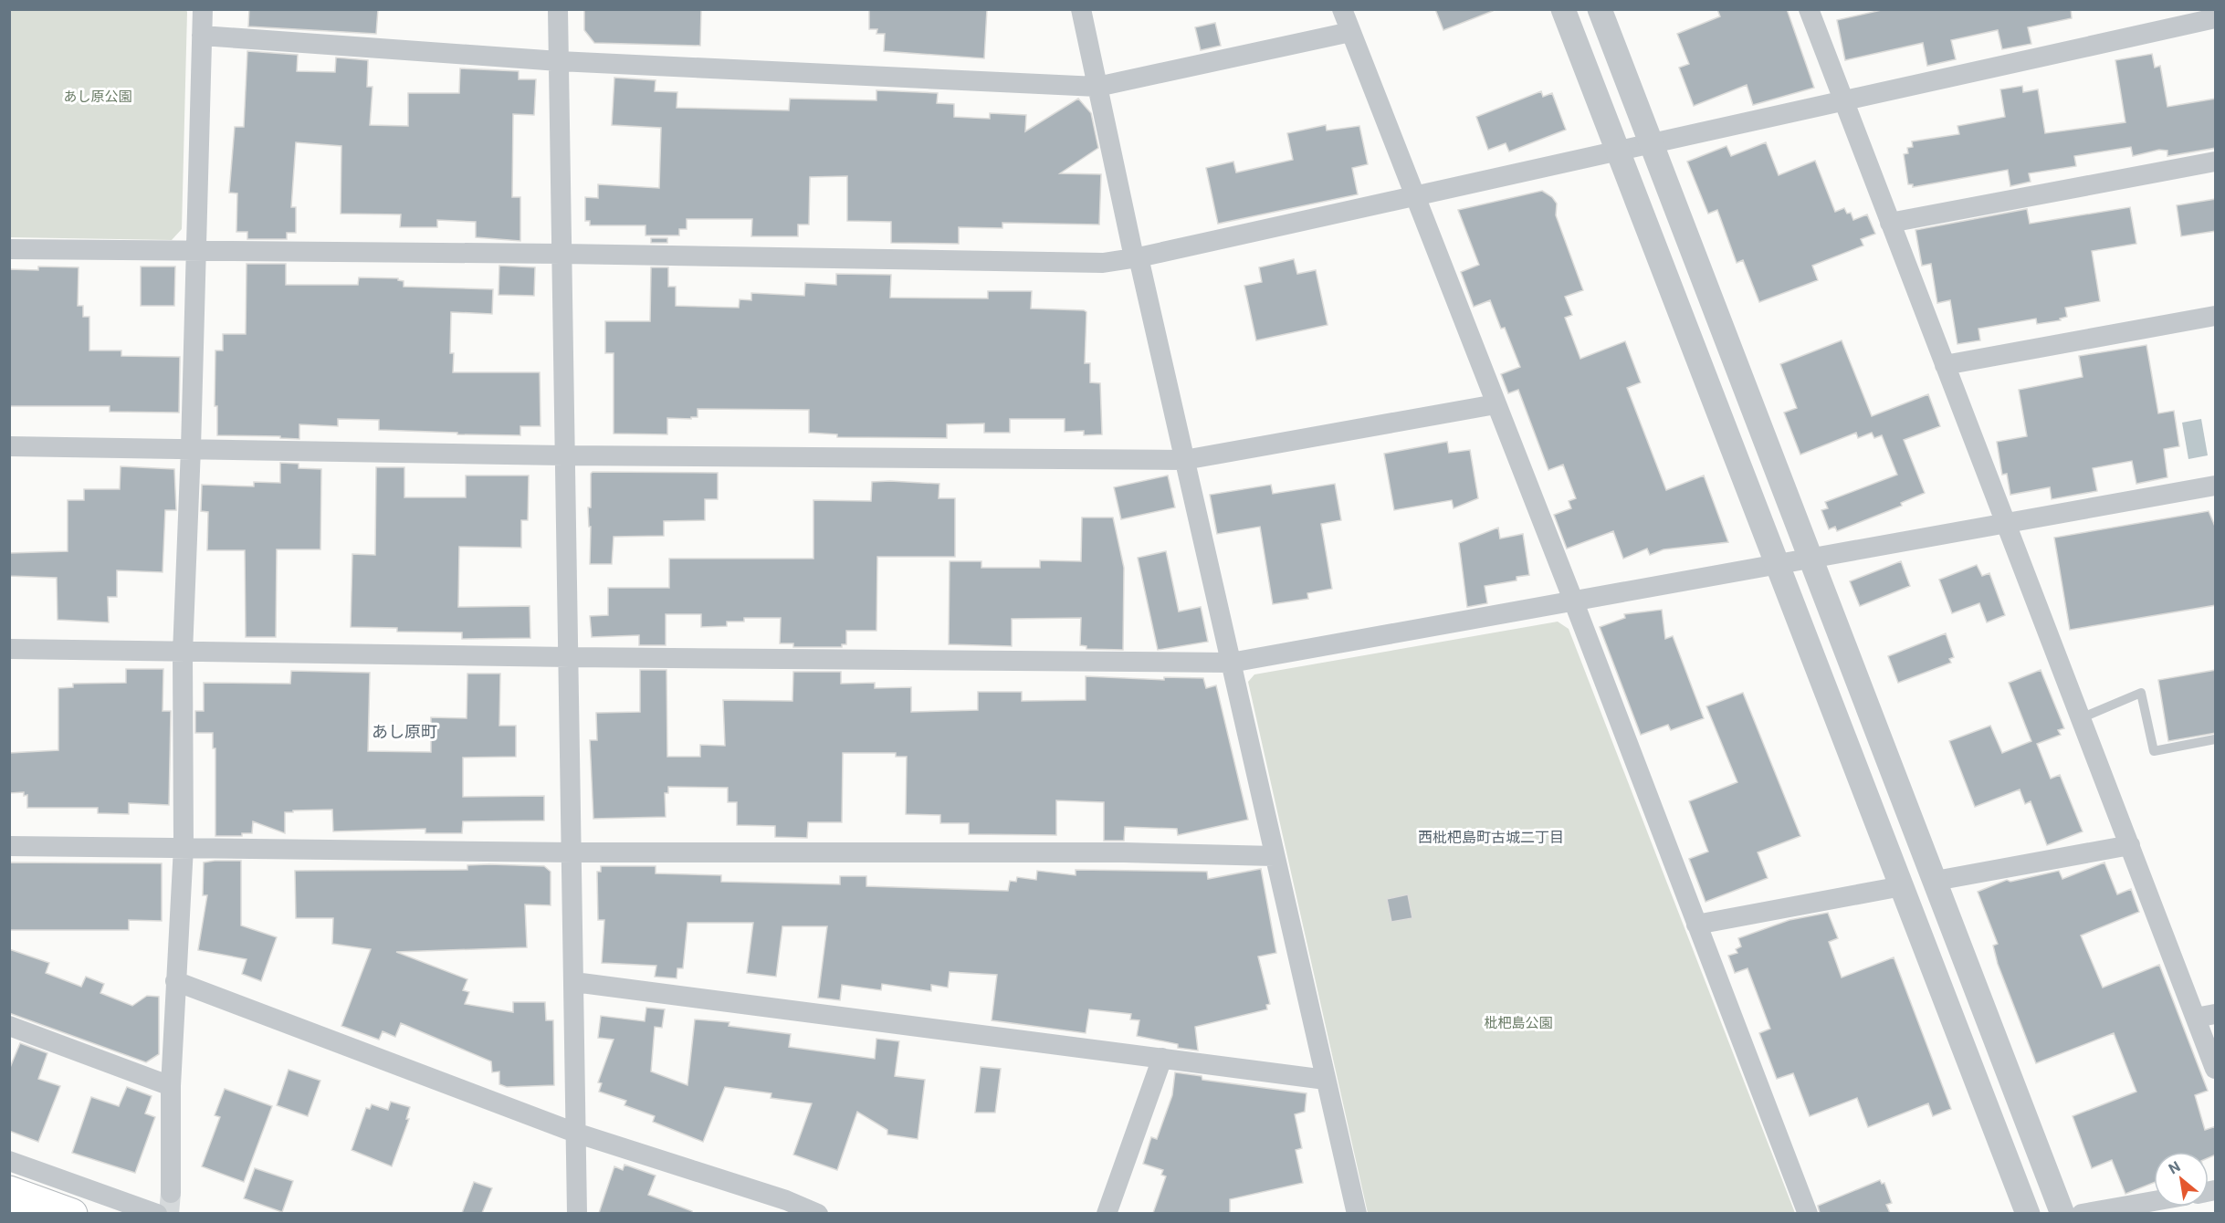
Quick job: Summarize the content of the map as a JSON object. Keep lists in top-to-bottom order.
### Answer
{
  "districts": ["あし原町", "西枇杷島町古城二丁目"],
  "parks": ["あし原公園", "枇杷島公園"],
  "north": "top left"
}
